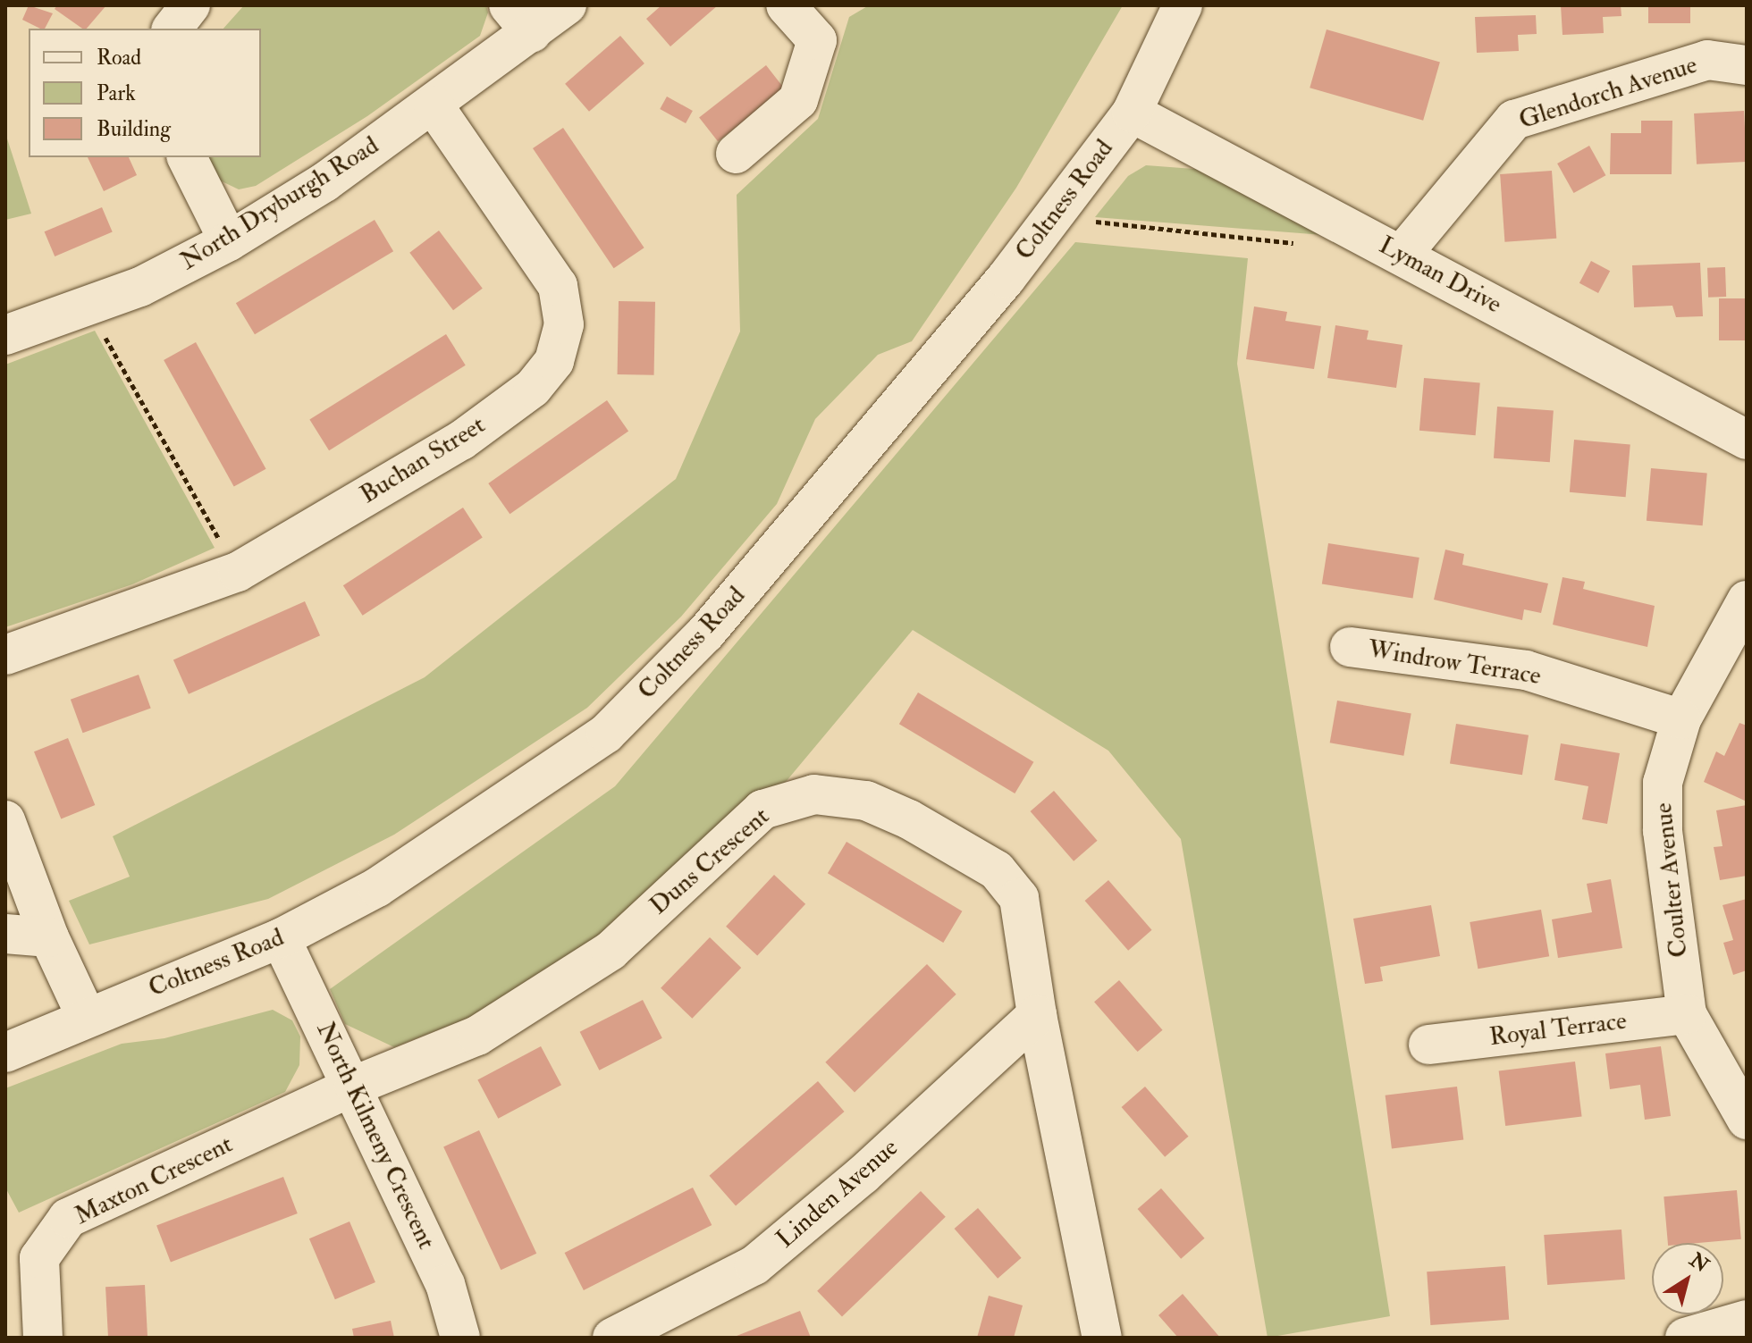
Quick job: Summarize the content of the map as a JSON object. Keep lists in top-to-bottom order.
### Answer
{
  "streets": {
    "street": [
      "Glendorch Avenue",
      "Coltness Road",
      "North Dryburgh Road",
      "Lyman Drive",
      "Buchan Street",
      "Windrow Terrace",
      "Duns Crescent",
      "Coulter Avenue",
      "Royal Terrace",
      "North Kilmeny Crescent",
      "Maxton Crescent",
      "Linden Avenue"
    ]
  },
  "crossings": [
    ["Glendorch Avenue", "Lyman Drive"],
    ["Coltness Road", "Lyman Drive"],
    ["Coltness Road", "North Kilmeny Crescent"],
    ["North Dryburgh Road", "Buchan Street"],
    ["Windrow Terrace", "Coulter Avenue"],
    ["Duns Crescent", "North Kilmeny Crescent"],
    ["Duns Crescent", "Maxton Crescent"],
    ["Duns Crescent", "Linden Avenue"],
    ["Coulter Avenue", "Royal Terrace"],
    ["North Kilmeny Crescent", "Maxton Crescent"]
  ],
  "legend": ["Road", "Park", "Building"],
  "north": "top right"
}
